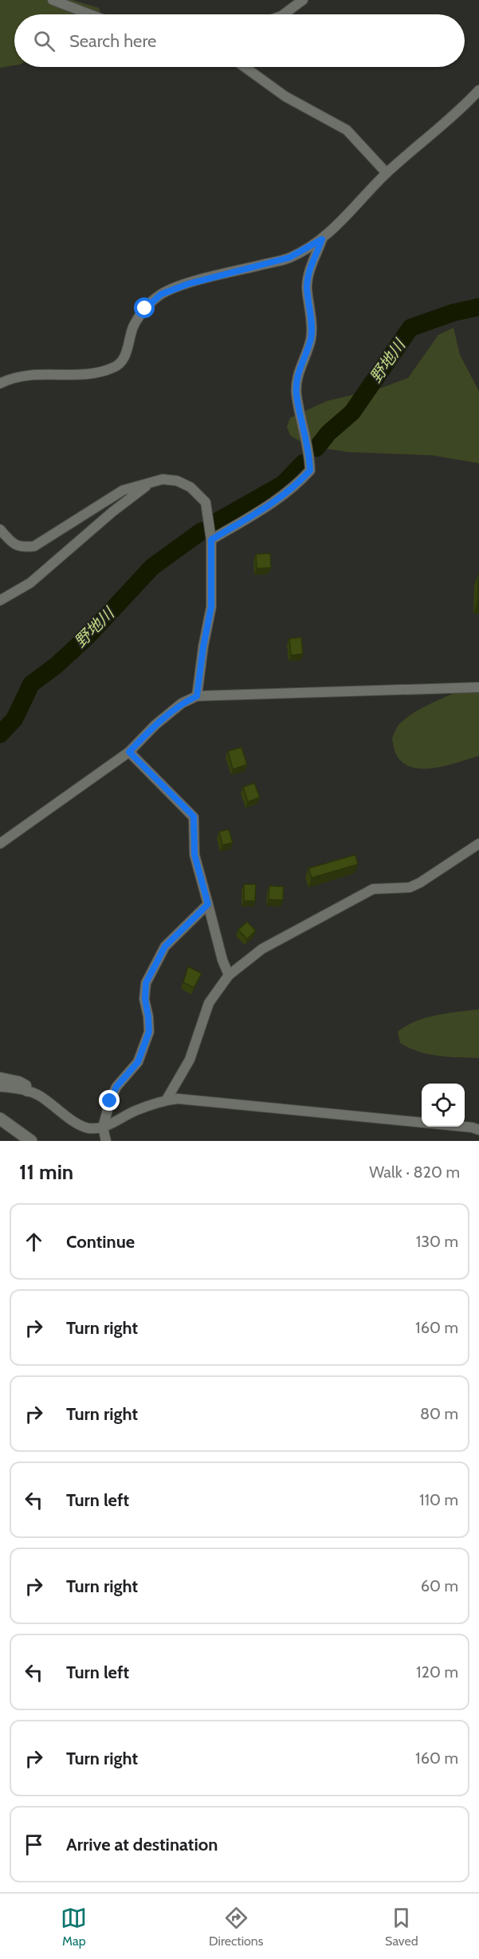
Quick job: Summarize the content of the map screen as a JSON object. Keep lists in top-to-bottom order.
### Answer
{
  "water": ["野地川"],
  "page": {
    "search": "Search here",
    "heading": ["11 min", "Walk · 820 m"],
    "list": [
      ["Continue", "130 m"],
      ["Turn right", "160 m"],
      ["Turn right", "80 m"],
      ["Turn left", "110 m"],
      ["Turn right", "60 m"],
      ["Turn left", "120 m"],
      ["Turn right", "160 m"],
      "Arrive at destination"
    ],
    "nav": ["Map", "Directions", "Saved"]
  }
}
